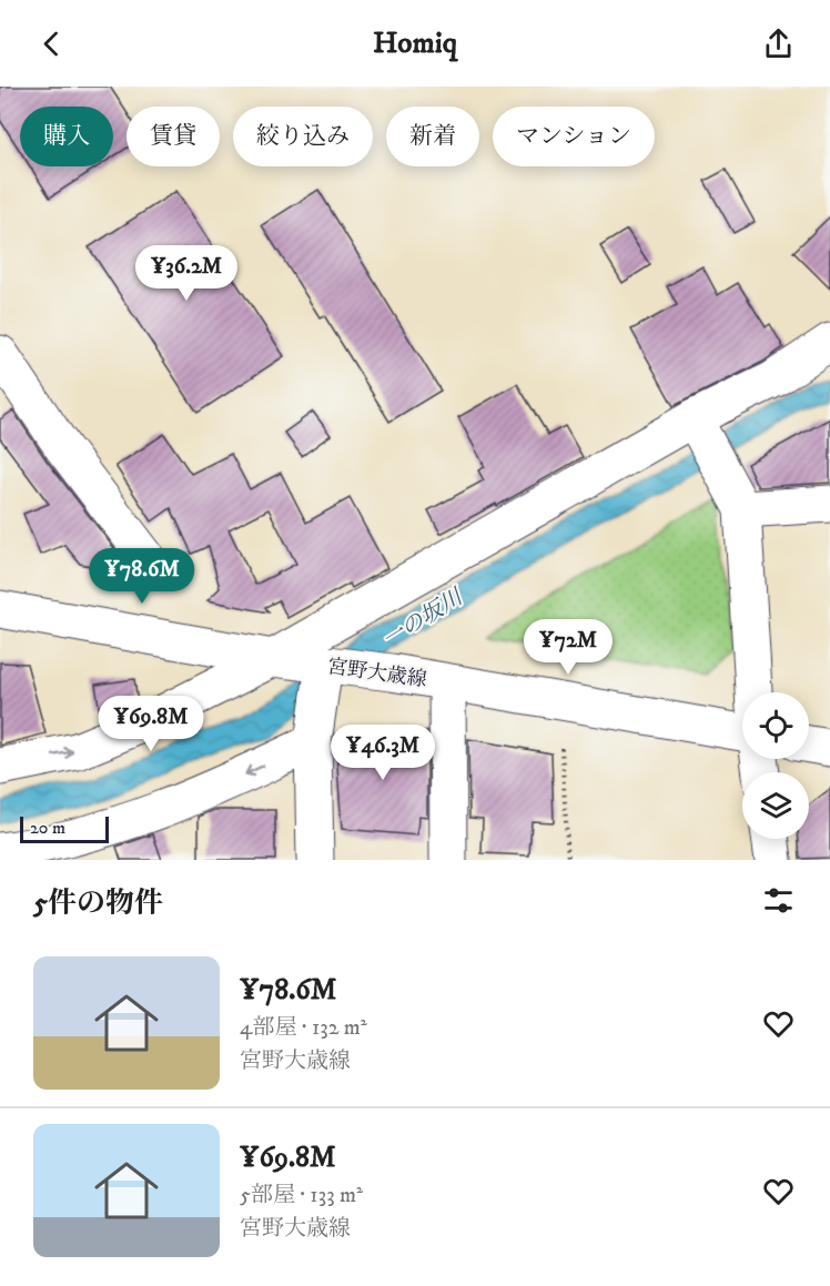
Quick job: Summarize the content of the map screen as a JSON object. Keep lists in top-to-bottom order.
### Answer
{
  "streets": {
    "street": ["宮野大歳線"]
  },
  "water": ["一の坂川"],
  "scale_bar": "20 m",
  "page": {
    "header": "Homiq",
    "chip": [
      "購入",
      "賃貸",
      "絞り込み",
      "新着",
      "マンション"
    ],
    "price": [
      "¥36.2M",
      "¥78.6M",
      "¥72M",
      "¥69.8M",
      "¥46.3M"
    ],
    "scale": "20 m",
    "heading": "5件の物件",
    "list": [
      {
        "name": "¥78.6M",
        "note": "4部屋 · 132 m² · 宮野大歳線"
      },
      {
        "name": "¥69.8M",
        "note": "5部屋 · 133 m² · 宮野大歳線"
      }
    ]
  }
}
